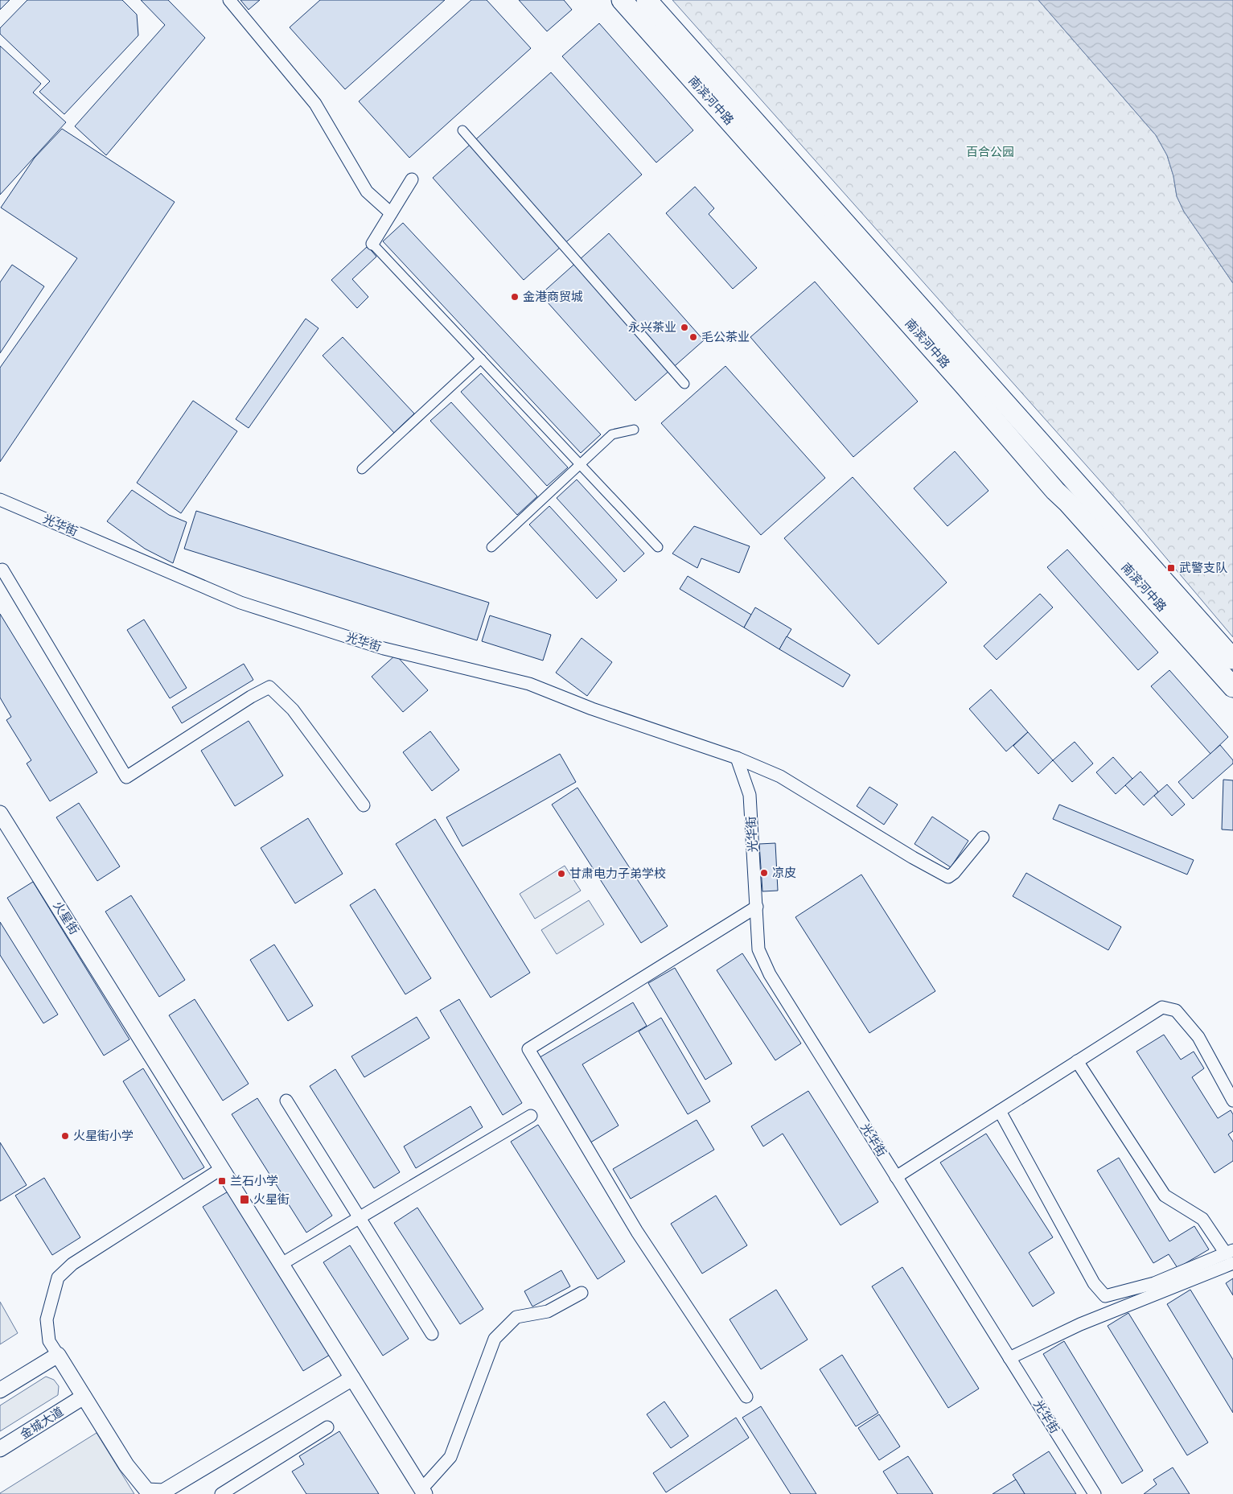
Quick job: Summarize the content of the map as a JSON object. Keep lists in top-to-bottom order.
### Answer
{
  "streets": {
    "highway": ["南滨河中路"],
    "street": ["光华街", "火星街", "金城大道"]
  },
  "parks": ["百合公园"],
  "places": {
    "other": [
      "金港商贸城",
      "永兴茶业",
      "毛公茶业",
      "凉皮",
      "甘肃电力子弟学校",
      "火星街小学"
    ],
    "transit": ["武警支队", "兰石小学", "火星街"]
  }
}
